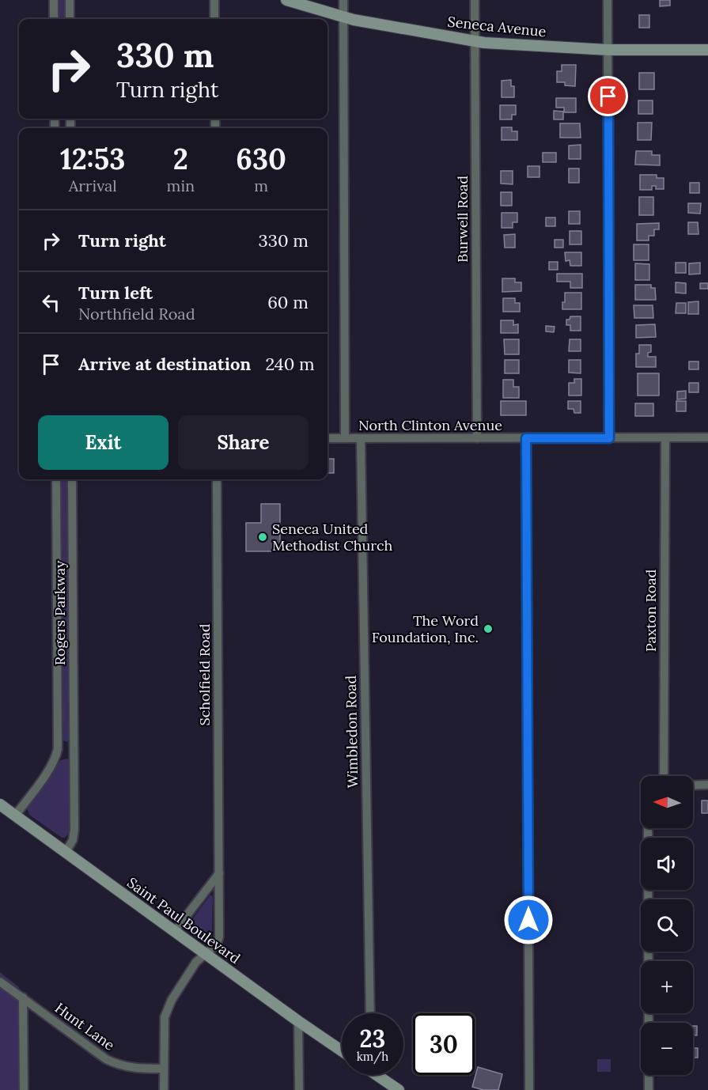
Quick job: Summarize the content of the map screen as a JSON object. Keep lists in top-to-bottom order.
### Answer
{
  "streets": {
    "main road": ["Seneca Avenue", "Saint Paul Boulevard"],
    "street": [
      "Burwell Road",
      "North Clinton Avenue",
      "Paxton Road",
      "Rogers Parkway",
      "Scholfield Road",
      "Wimbledon Road",
      "Hunt Lane"
    ]
  },
  "crossings": [
    ["Seneca Avenue", "Burwell Road"],
    ["Burwell Road", "North Clinton Avenue"],
    ["North Clinton Avenue", "Paxton Road"],
    ["North Clinton Avenue", "Wimbledon Road"],
    ["Rogers Parkway", "Saint Paul Boulevard"],
    ["Scholfield Road", "Saint Paul Boulevard"],
    ["Scholfield Road", "Hunt Lane"]
  ],
  "places": ["Seneca United Methodist Church", "The Word Foundation, Inc."],
  "north": "left",
  "page": {
    "turn": ["330 m", "Turn right"],
    "eta": [
      "12:53",
      "Arrival",
      "2",
      "min",
      "630",
      "m"
    ],
    "list": [
      {
        "name": "Turn right",
        "value": "330 m"
      },
      {
        "name": "Turn left",
        "note": "Northfield Road",
        "value": "60 m"
      },
      {
        "name": "Arrive at destination",
        "value": "240 m"
      }
    ],
    "buttons": ["Exit", "Share"],
    "map_buttons": ["+", "−"],
    "speed": "23 km/h",
    "limit": "30"
  }
}
